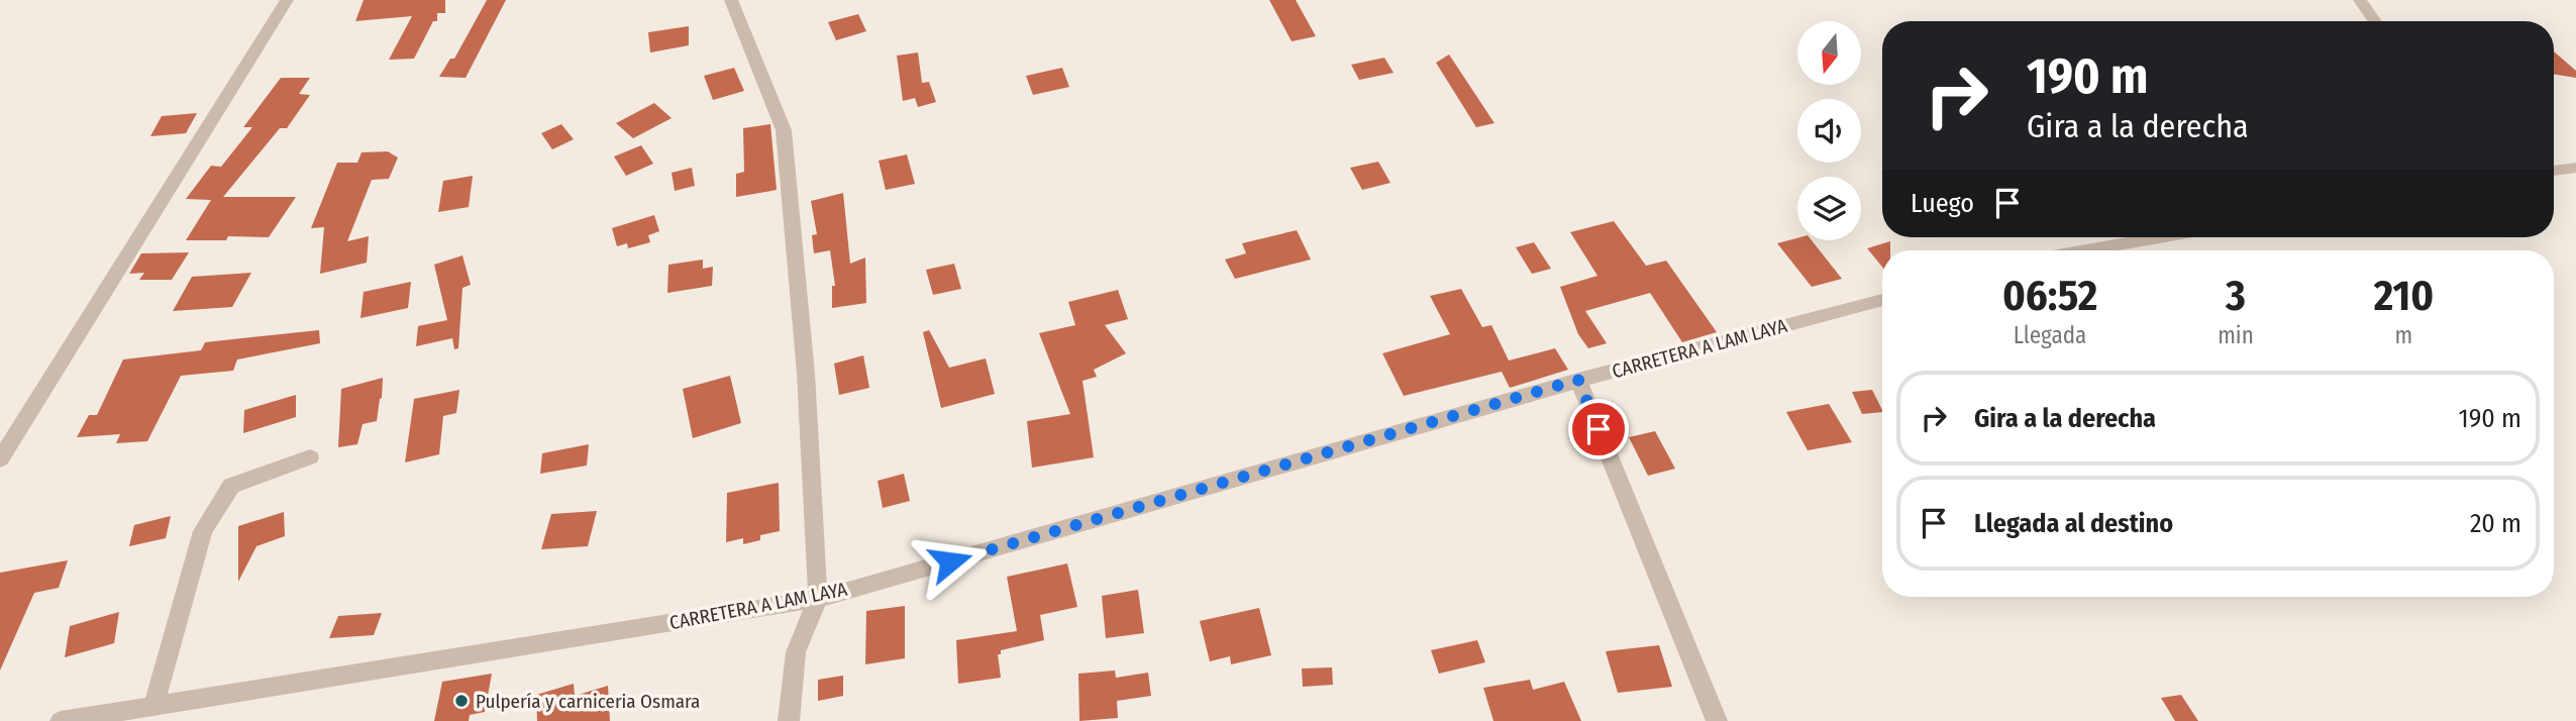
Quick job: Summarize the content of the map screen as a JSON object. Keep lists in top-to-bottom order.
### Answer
{
  "streets": {
    "street": ["CARRETERA A LAM LAYA"]
  },
  "places": ["Pulpería y carniceria Osmara"],
  "north": "bottom",
  "page": {
    "turn": ["190 m", "Gira a la derecha"],
    "then": "Luego",
    "eta": [
      "06:52",
      "Llegada",
      "3",
      "min",
      "210",
      "m"
    ],
    "list": [
      {
        "name": "Gira a la derecha",
        "value": "190 m"
      },
      {
        "name": "Llegada al destino",
        "value": "20 m"
      }
    ]
  }
}
